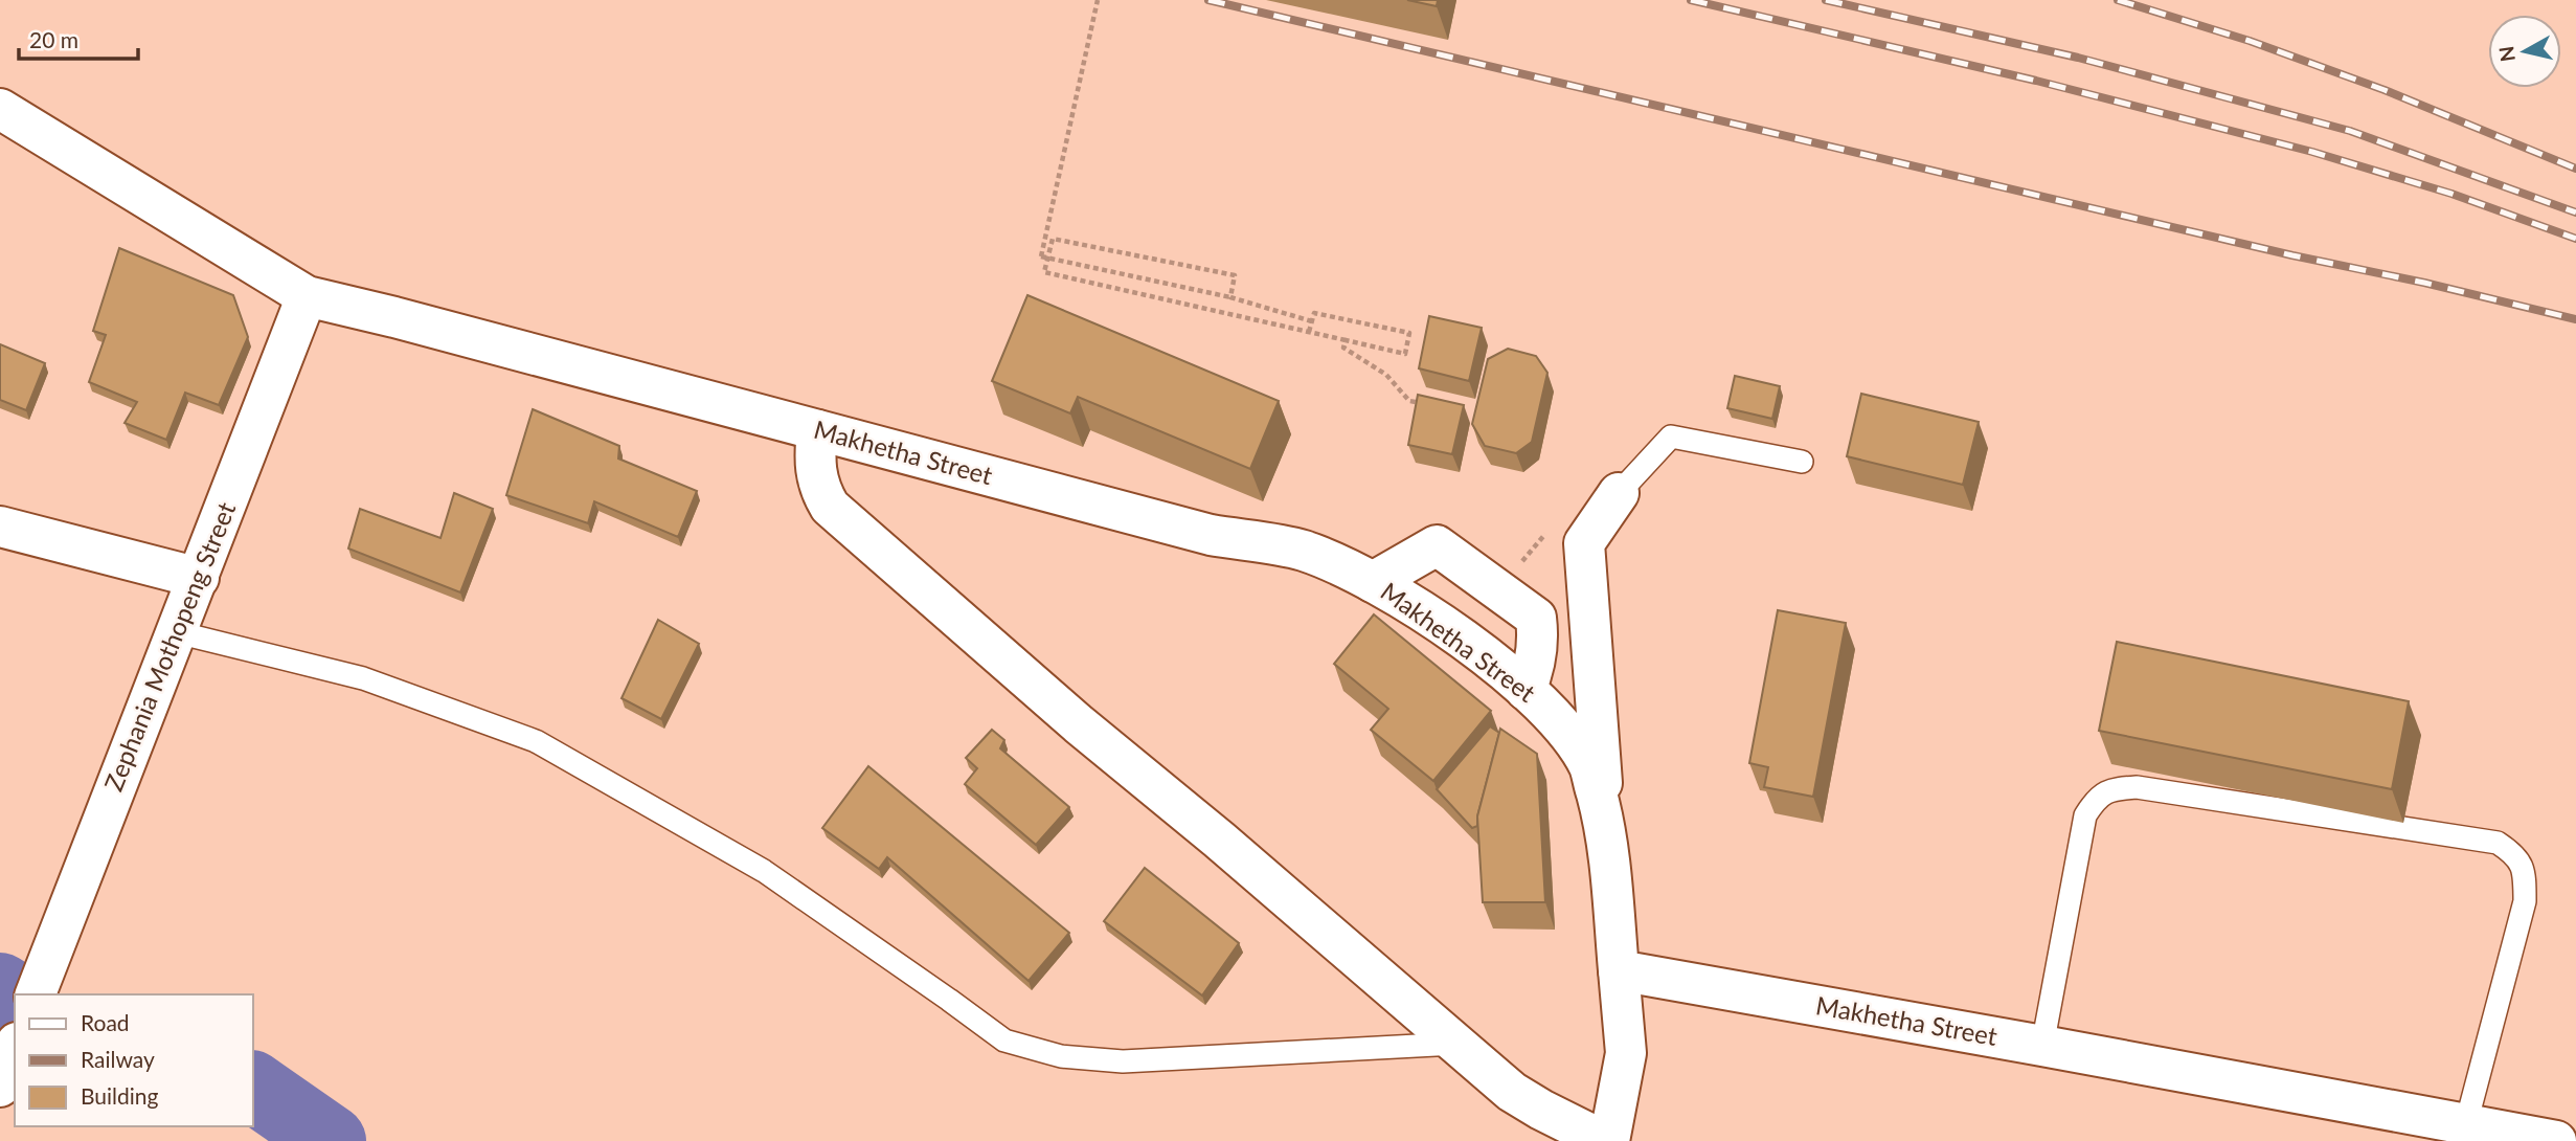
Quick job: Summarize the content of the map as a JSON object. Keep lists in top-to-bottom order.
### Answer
{
  "streets": {
    "street": ["Makhetha Street", "Zephania Mothopeng Street"]
  },
  "crossings": [
    ["Makhetha Street", "Zephania Mothopeng Street"]
  ],
  "legend": ["Road", "Railway", "Building"],
  "scale_bar": "20 m",
  "north": "left"
}
